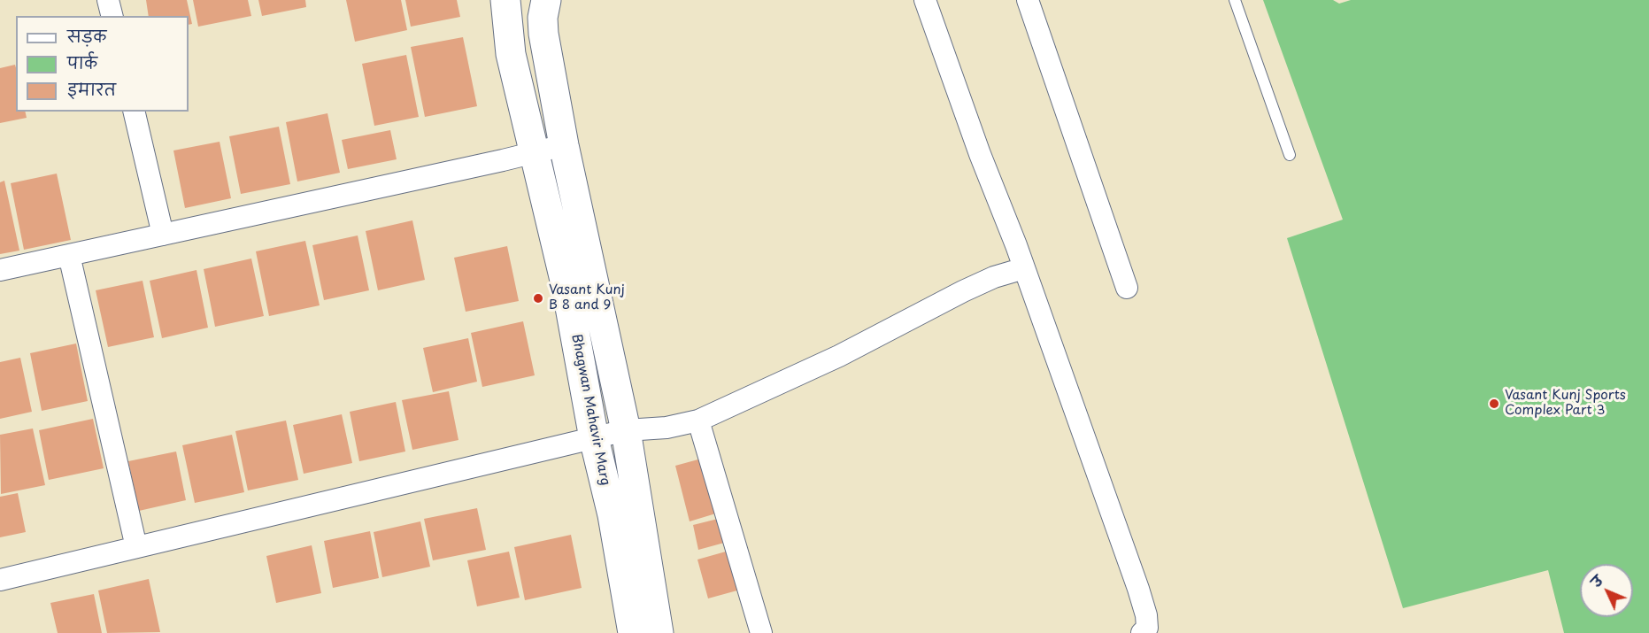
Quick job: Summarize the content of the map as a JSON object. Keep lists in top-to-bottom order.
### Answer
{
  "streets": {
    "street": ["Bhagwan Mahavir Marg"]
  },
  "places": ["Vasant Kunj B 8 and 9", "Vasant Kunj Sports Complex Part 3"],
  "legend": ["सड़क", "पार्क", "इमारत"],
  "north": "top left"
}
